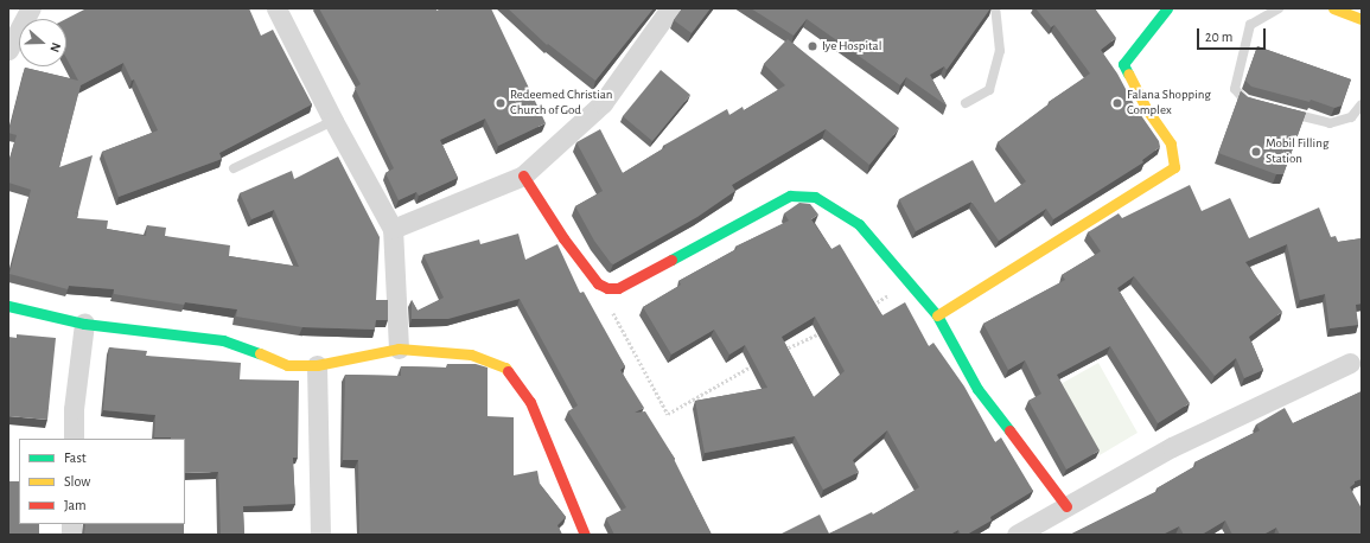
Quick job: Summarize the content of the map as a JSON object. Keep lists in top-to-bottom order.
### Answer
{
  "places": [
    "Iye Hospital",
    "Redeemed Christian Church of God",
    "Falana Shopping Complex",
    "Mobil Filling Station"
  ],
  "legend": ["Fast", "Slow", "Jam"],
  "scale_bar": "20 m",
  "north": "right"
}
